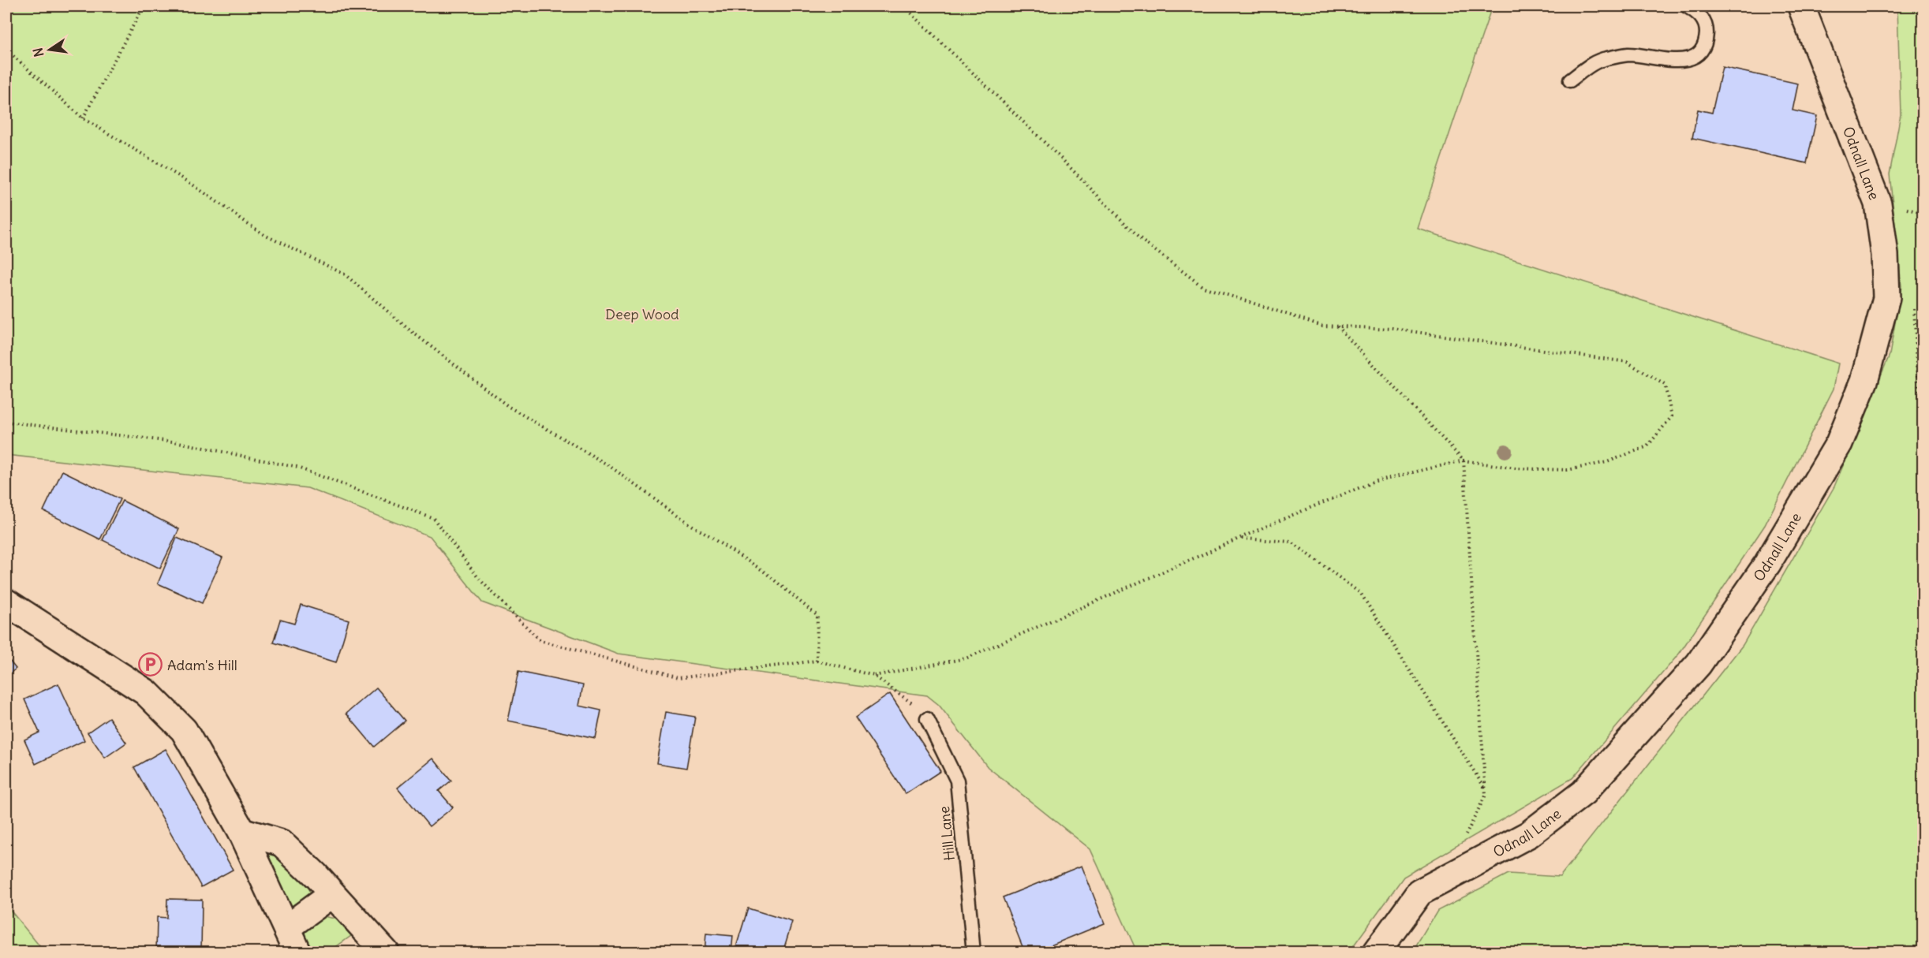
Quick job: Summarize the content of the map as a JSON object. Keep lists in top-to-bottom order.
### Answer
{
  "streets": {
    "street": ["Odnall Lane"],
    "lane": ["Hill Lane"]
  },
  "parks": ["Deep Wood"],
  "places": {
    "parking": ["Adam's Hill"]
  },
  "north": "left"
}
